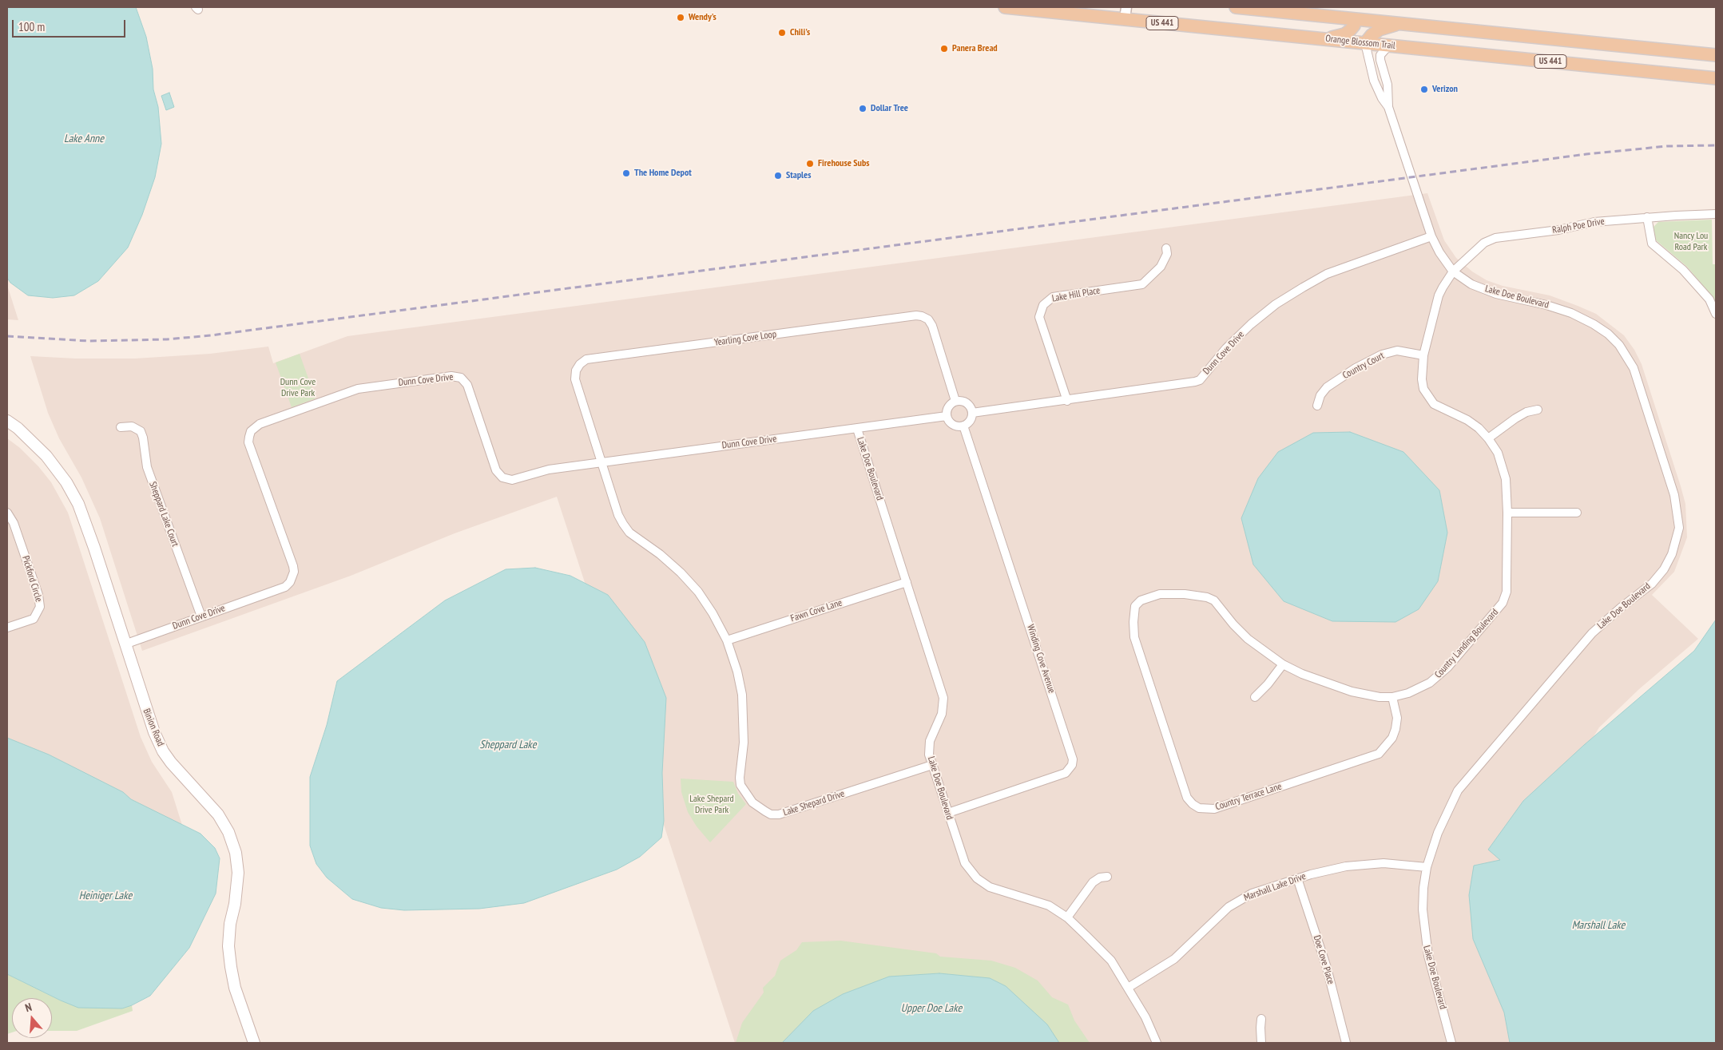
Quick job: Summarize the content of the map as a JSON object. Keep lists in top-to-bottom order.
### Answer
{
  "streets": {
    "main road": ["US 441", "Orange Blossom Trail", "Binion Road"],
    "street": [
      "Ralph Poe Drive",
      "Lake Hill Place",
      "Lake Doe Boulevard",
      "Yearling Cove Loop",
      "Dunn Cove Drive",
      "Country Court",
      "Sheppard Lake Court",
      "Pickford Circle",
      "Fawn Cove Lane",
      "Country Landing Boulevard",
      "Winding Cove Avenue",
      "Country Terrace Lane",
      "Lake Shepard Drive",
      "Marshall Lake Drive",
      "Doe Cove Place"
    ]
  },
  "crossings": [
    ["Orange Blossom Trail", "Lake Doe Boulevard"],
    ["Ralph Poe Drive", "Lake Doe Boulevard"],
    ["Ralph Poe Drive", "Country Landing Boulevard"],
    ["Lake Hill Place", "Dunn Cove Drive"],
    ["Lake Doe Boulevard", "Dunn Cove Drive"],
    ["Lake Doe Boulevard", "Fawn Cove Lane"],
    ["Lake Doe Boulevard", "Country Landing Boulevard"],
    ["Lake Doe Boulevard", "Winding Cove Avenue"],
    ["Lake Doe Boulevard", "Lake Shepard Drive"],
    ["Lake Doe Boulevard", "Marshall Lake Drive"],
    ["Yearling Cove Loop", "Dunn Cove Drive"],
    ["Yearling Cove Loop", "Winding Cove Avenue"],
    ["Yearling Cove Loop", "Lake Shepard Drive"],
    ["Dunn Cove Drive", "Sheppard Lake Court"],
    ["Dunn Cove Drive", "Winding Cove Avenue"],
    ["Dunn Cove Drive", "Binion Road"],
    ["Dunn Cove Drive", "Lake Shepard Drive"],
    ["Country Court", "Country Landing Boulevard"],
    ["Fawn Cove Lane", "Lake Shepard Drive"],
    ["Country Landing Boulevard", "Country Terrace Lane"],
    ["Marshall Lake Drive", "Doe Cove Place"]
  ],
  "water": [
    "Lake Anne",
    "Sheppard Lake",
    "Heiniger Lake",
    "Marshall Lake",
    "Upper Doe Lake"
  ],
  "parks": ["Nancy Lou Road Park", "Dunn Cove Drive Park", "Lake Shepard Drive Park"],
  "places": [
    "Wendy's",
    "Chili's",
    "Panera Bread",
    "Verizon",
    "Dollar Tree",
    "Firehouse Subs",
    "The Home Depot",
    "Staples"
  ],
  "scale_bar": "100 m",
  "north": "top"
}
